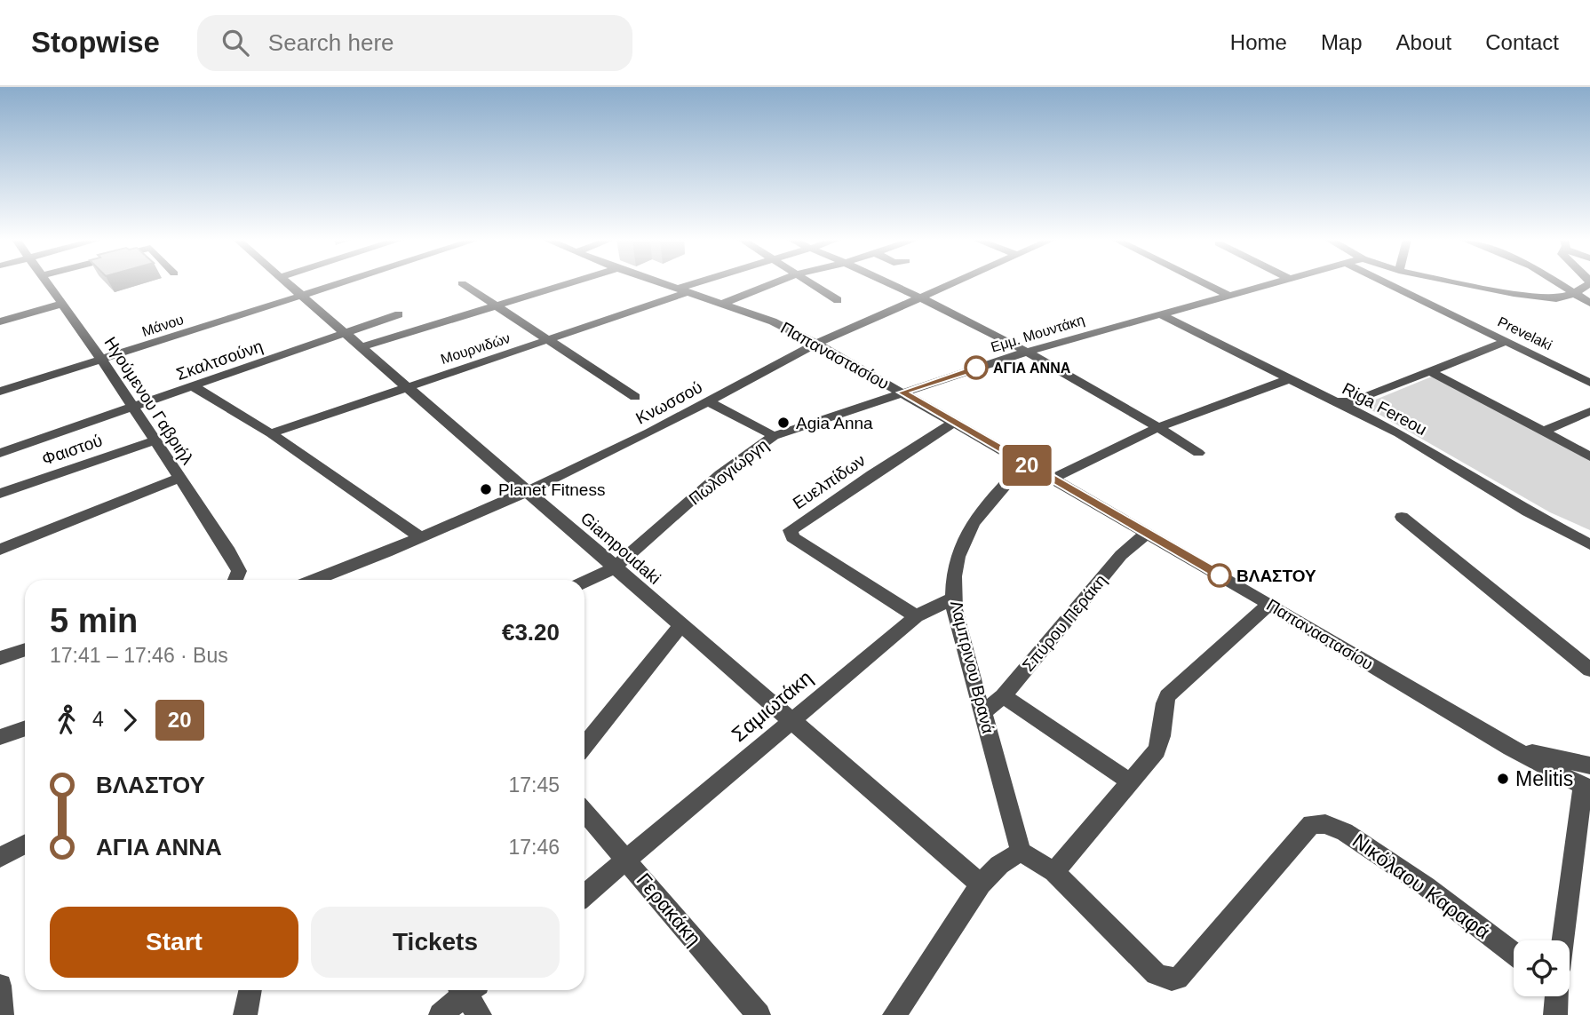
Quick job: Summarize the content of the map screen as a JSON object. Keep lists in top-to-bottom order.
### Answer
{
  "streets": {
    "street": [
      "Μάνου",
      "Εμμ. Μουντάκη",
      "Prevelaki",
      "Μουρνιδών",
      "Παπαναστασίου",
      "Σκαλτσούνη",
      "Ηγούμενου Γαβριήλ",
      "Κνωσσού",
      "Riga Fereou",
      "Φαιστού",
      "Πωλογιώργη",
      "Ευελπίδων",
      "Giampoudaki",
      "Σπύρου Περάκη",
      "Λαμπρινου Βρανά",
      "Σαμιωτάκη",
      "Νικόλαου Καραφά",
      "Γερακάκη"
    ]
  },
  "crossings": [
    ["Μάνου", "Ηγούμενου Γαβριήλ"],
    ["Μάνου", "Giampoudaki"],
    ["Εμμ. Μουντάκη", "Παπαναστασίου"],
    ["Εμμ. Μουντάκη", "Riga Fereou"],
    ["Εμμ. Μουντάκη", "Πωλογιώργη"],
    ["Μουρνιδών", "Παπαναστασίου"],
    ["Μουρνιδών", "Giampoudaki"],
    ["Παπαναστασίου", "Κνωσσού"],
    ["Παπαναστασίου", "Πωλογιώργη"],
    ["Παπαναστασίου", "Ευελπίδων"],
    ["Παπαναστασίου", "Σπύρου Περάκη"],
    ["Παπαναστασίου", "Λαμπρινου Βρανά"],
    ["Σκαλτσούνη", "Ηγούμενου Γαβριήλ"],
    ["Σκαλτσούνη", "Giampoudaki"],
    ["Ηγούμενου Γαβριήλ", "Φαιστού"],
    ["Κνωσσού", "Giampoudaki"],
    ["Πωλογιώργη", "Giampoudaki"],
    ["Ευελπίδων", "Σαμιωτάκη"],
    ["Giampoudaki", "Σαμιωτάκη"],
    ["Σπύρου Περάκη", "Λαμπρινου Βρανά"],
    ["Λαμπρινου Βρανά", "Σαμιωτάκη"],
    ["Σαμιωτάκη", "Γερακάκη"]
  ],
  "places": [
    "ΑΓΙΑ ΑΝΝΑ",
    "Agia Anna",
    "Planet Fitness",
    "ΒΛΑΣΤΟΥ",
    "Melitis"
  ],
  "lines": ["bus line 20"],
  "page": {
    "header": "Stopwise",
    "search": "Search here",
    "nav": [
      "Home",
      "Map",
      "About",
      "Contact"
    ],
    "on_map": "20",
    "heading": ["5 min", "17:41 – 17:46 · Bus", "€3.20"],
    "legs": ["4", "20"],
    "list": [
      {
        "name": "ΒΛΑΣΤΟΥ",
        "value": "17:45"
      },
      {
        "name": "ΑΓΙΑ ΑΝΝΑ",
        "value": "17:46"
      }
    ],
    "buttons": ["Start", "Tickets"]
  }
}
